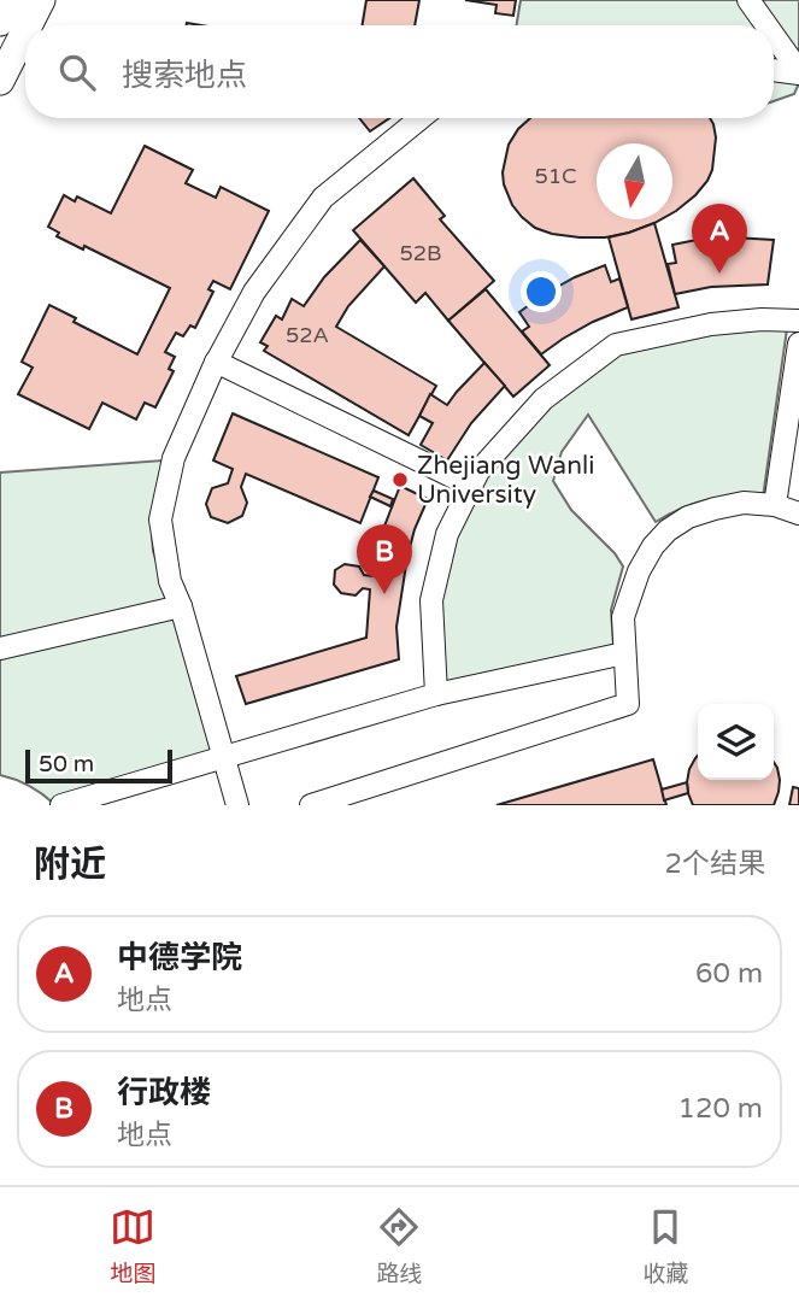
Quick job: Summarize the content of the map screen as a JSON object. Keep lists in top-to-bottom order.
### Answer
{
  "places": ["Zhejiang Wanli University"],
  "house_numbers": ["51C", "52B", "52A"],
  "scale_bar": "50 m",
  "north": "bottom",
  "page": {
    "search": "搜索地点",
    "pins": ["A", "B"],
    "scale": "50 m",
    "heading": ["附近", "2个结果"],
    "list": [
      {
        "mark": "A",
        "name": "中德学院",
        "note": "地点",
        "value": "60 m"
      },
      {
        "mark": "B",
        "name": "行政楼",
        "note": "地点",
        "value": "120 m"
      }
    ],
    "nav": ["地图", "路线", "收藏"]
  }
}
